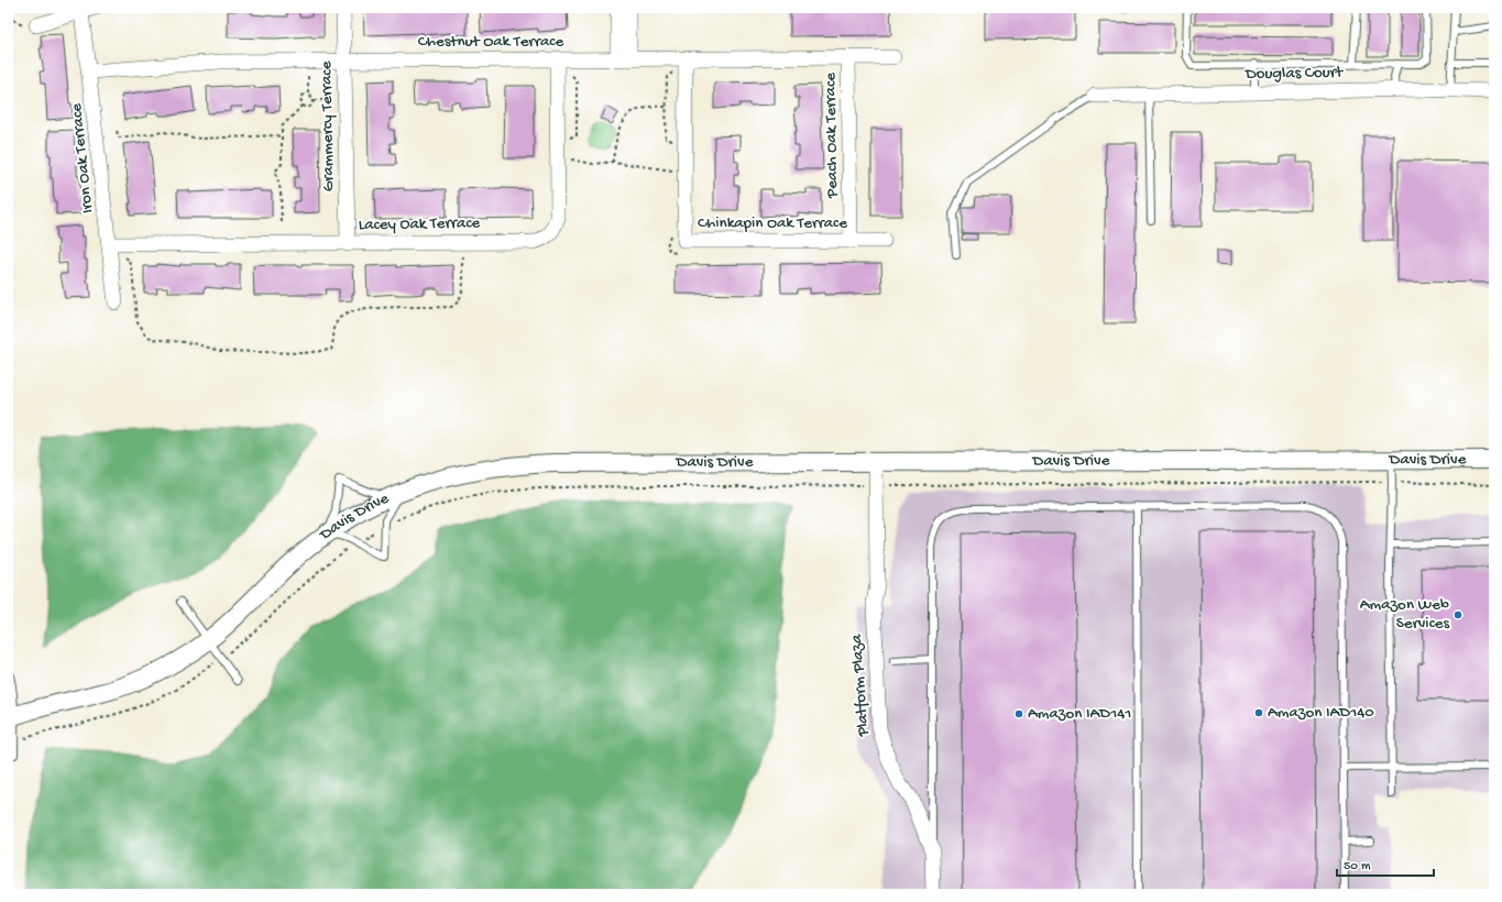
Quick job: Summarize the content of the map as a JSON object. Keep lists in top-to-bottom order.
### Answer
{
  "streets": {
    "street": [
      "Chestnut Oak Terrace",
      "Douglas Court",
      "Grammercy Terrace",
      "Peach Oak Terrace",
      "Iron Oak Terrace",
      "Chinkapin Oak Terrace",
      "Lacey Oak Terrace",
      "Davis Drive",
      "Platform Plaza"
    ]
  },
  "crossings": [
    ["Chestnut Oak Terrace", "Grammercy Terrace"],
    ["Chestnut Oak Terrace", "Peach Oak Terrace"],
    ["Chestnut Oak Terrace", "Iron Oak Terrace"],
    ["Chestnut Oak Terrace", "Chinkapin Oak Terrace"],
    ["Chestnut Oak Terrace", "Lacey Oak Terrace"],
    ["Grammercy Terrace", "Lacey Oak Terrace"],
    ["Peach Oak Terrace", "Chinkapin Oak Terrace"],
    ["Iron Oak Terrace", "Lacey Oak Terrace"],
    ["Davis Drive", "Platform Plaza"]
  ],
  "places": ["Amazon Web Services", "Amazon IAD140", "Amazon IAD141"],
  "scale_bar": "50 m"
}
